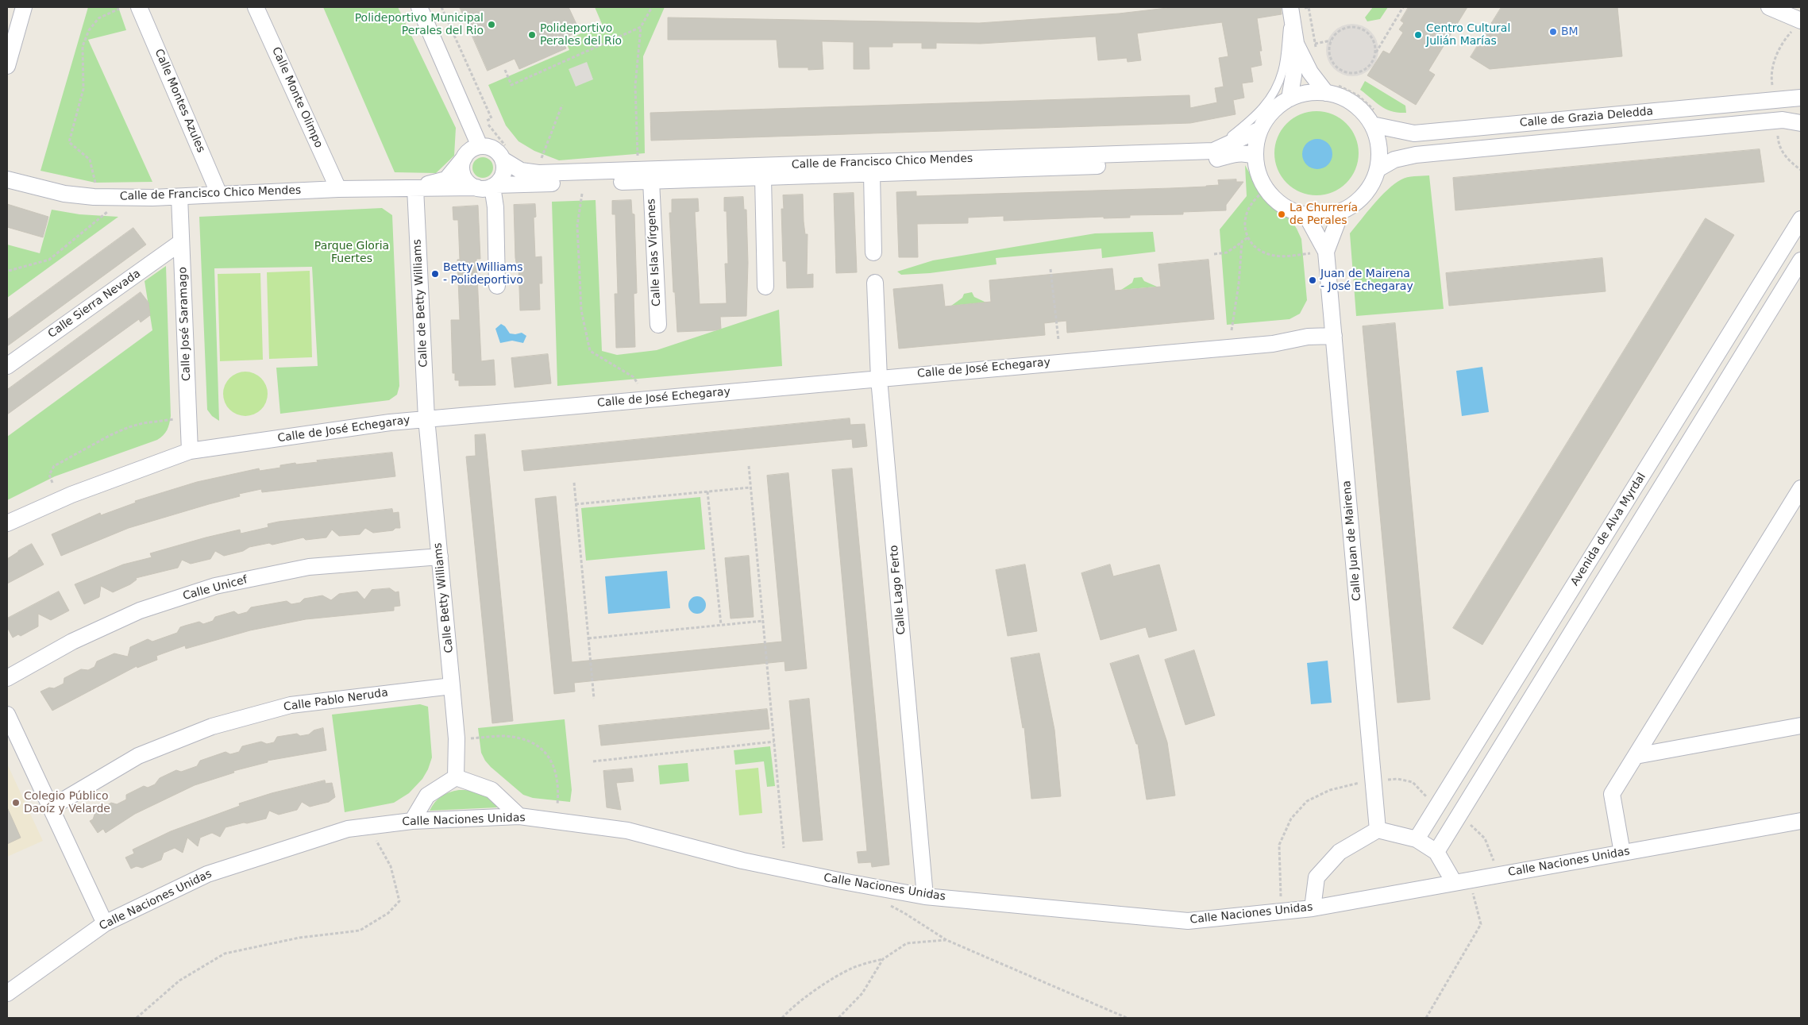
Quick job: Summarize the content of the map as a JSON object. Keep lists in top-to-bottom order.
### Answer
{
  "streets": {
    "street": [
      "Calle Monte Olimpo",
      "Calle Montes Azules",
      "Calle de Grazia Deledda",
      "Calle de Francisco Chico Mendes",
      "Calle Islas Vírgenes",
      "Calle de Betty Williams",
      "Calle Sierra Nevada",
      "Calle José Saramago",
      "Calle de José Echegaray",
      "Avenida de Alva Myrdal",
      "Calle Juan de Mairena",
      "Calle Unicef",
      "Calle Lago Ferto",
      "Calle Betty Williams",
      "Calle Pablo Neruda",
      "Calle Naciones Unidas"
    ]
  },
  "crossings": [
    ["Calle Monte Olimpo", "Calle de Francisco Chico Mendes"],
    ["Calle Montes Azules", "Calle de Francisco Chico Mendes"],
    ["Calle de Grazia Deledda", "Calle de Francisco Chico Mendes"],
    ["Calle de Grazia Deledda", "Calle Juan de Mairena"],
    ["Calle de Francisco Chico Mendes", "Calle Islas Vírgenes"],
    ["Calle de Francisco Chico Mendes", "Calle de Betty Williams"],
    ["Calle de Francisco Chico Mendes", "Calle José Saramago"],
    ["Calle de Francisco Chico Mendes", "Calle Juan de Mairena"],
    ["Calle de Betty Williams", "Calle de José Echegaray"],
    ["Calle de Betty Williams", "Calle Betty Williams"],
    ["Calle Sierra Nevada", "Calle José Saramago"],
    ["Calle José Saramago", "Calle de José Echegaray"],
    ["Calle de José Echegaray", "Calle Juan de Mairena"],
    ["Calle de José Echegaray", "Calle Lago Ferto"],
    ["Calle de José Echegaray", "Calle Betty Williams"],
    ["Calle Unicef", "Calle Betty Williams"],
    ["Calle Lago Ferto", "Calle Naciones Unidas"],
    ["Calle Betty Williams", "Calle Pablo Neruda"]
  ],
  "parks": ["Parque Gloria Fuertes"],
  "places": [
    "Polideportivo Municipal Perales del Rio",
    "BM",
    "Polideportivo Perales del Río",
    "Centro Cultural Julián Marías",
    "La Churrería de Perales",
    "Betty Williams - Polideportivo",
    "Juan de Mairena - José Echegaray",
    "Colegio Público Daoíz y Velarde"
  ]
}
